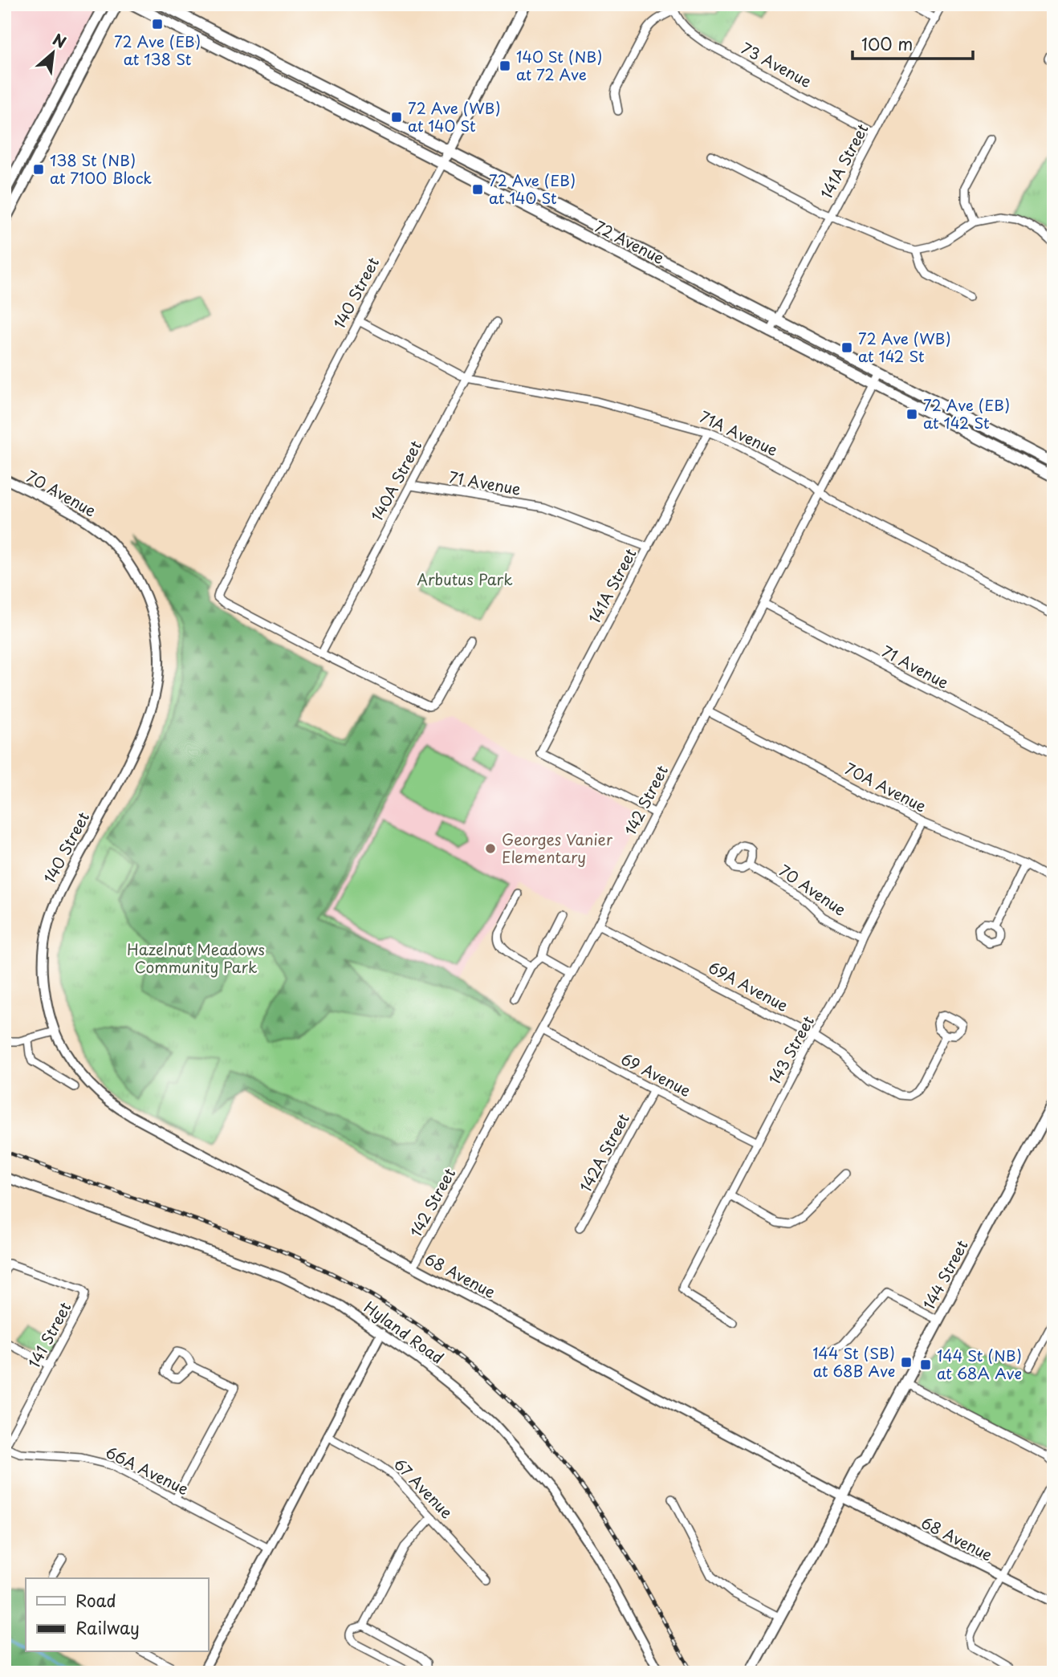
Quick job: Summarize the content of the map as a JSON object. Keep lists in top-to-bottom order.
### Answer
{
  "streets": {
    "main road": ["72 Avenue", "140 Street", "144 Street"],
    "street": [
      "73 Avenue",
      "141A Street",
      "71A Avenue",
      "140A Street",
      "71 Avenue",
      "70 Avenue",
      "70A Avenue",
      "142 Street",
      "69A Avenue",
      "143 Street",
      "69 Avenue",
      "142A Street",
      "68 Avenue",
      "Hyland Road",
      "141 Street",
      "66A Avenue",
      "67 Avenue"
    ]
  },
  "crossings": [
    ["73 Avenue", "141A Street"],
    ["141A Street", "72 Avenue"],
    ["141A Street", "71A Avenue"],
    ["141A Street", "71 Avenue"],
    ["141A Street", "142 Street"],
    ["72 Avenue", "140 Street"],
    ["72 Avenue", "142 Street"],
    ["140 Street", "71A Avenue"],
    ["140 Street", "140A Street"],
    ["140 Street", "70 Avenue"],
    ["140 Street", "68 Avenue"],
    ["71A Avenue", "140A Street"],
    ["71A Avenue", "142 Street"],
    ["140A Street", "71 Avenue"],
    ["71 Avenue", "142 Street"],
    ["70 Avenue", "143 Street"],
    ["70A Avenue", "142 Street"],
    ["70A Avenue", "143 Street"],
    ["142 Street", "69A Avenue"],
    ["142 Street", "69 Avenue"],
    ["142 Street", "68 Avenue"],
    ["69A Avenue", "143 Street"],
    ["143 Street", "69 Avenue"],
    ["69 Avenue", "142A Street"],
    ["144 Street", "68 Avenue"],
    ["141 Street", "66A Avenue"]
  ],
  "parks": ["Arbutus Park", "Hazelnut Meadows Community Park"],
  "places": {
    "transit": [
      "72 Ave (EB) at 138 St",
      "140 St (NB) at 72 Ave",
      "72 Ave (WB) at 140 St",
      "138 St (NB) at 7100 Block",
      "72 Ave (EB) at 140 St",
      "72 Ave (WB) at 142 St",
      "72 Ave (EB) at 142 St",
      "144 St (SB) at 68B Ave",
      "144 St (NB) at 68A Ave"
    ],
    "other": ["Georges Vanier Elementary"]
  },
  "legend": ["Road", "Railway"],
  "scale_bar": "100 m",
  "north": "top right"
}
